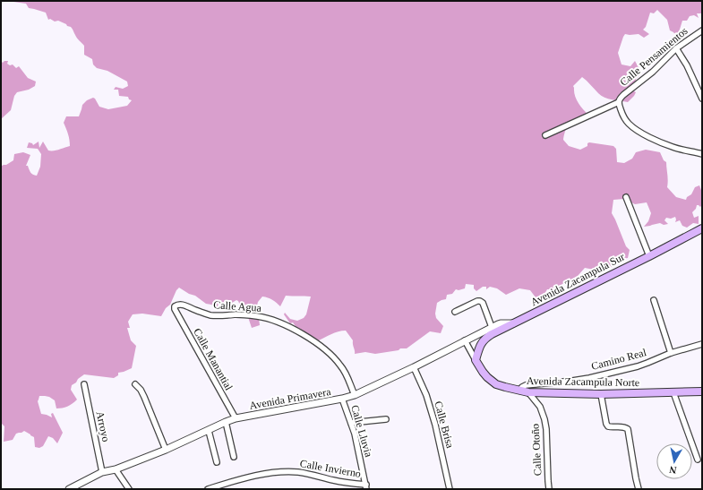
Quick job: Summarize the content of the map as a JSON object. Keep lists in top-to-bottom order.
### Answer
{
  "streets": {
    "main road": ["Avenida Zacampula Sur", "Avenida Zacampula Norte"],
    "street": [
      "Calle Pensamientos",
      "Calle Agua",
      "Calle Manantial",
      "Camino Real",
      "Avenida Primavera",
      "Calle Brisa",
      "Arroyo",
      "Calle Lluvia",
      "Calle Otoño",
      "Calle Invierno"
    ]
  },
  "crossings": [
    ["Avenida Zacampula Sur", "Avenida Zacampula Norte"],
    ["Avenida Zacampula Sur", "Avenida Primavera"],
    ["Calle Agua", "Calle Manantial"],
    ["Calle Agua", "Avenida Primavera"],
    ["Calle Manantial", "Avenida Primavera"],
    ["Camino Real", "Avenida Zacampula Norte"],
    ["Avenida Zacampula Norte", "Calle Otoño"],
    ["Avenida Primavera", "Calle Brisa"],
    ["Avenida Primavera", "Arroyo"],
    ["Avenida Primavera", "Calle Lluvia"],
    ["Calle Lluvia", "Calle Invierno"]
  ],
  "north": "bottom"
}
